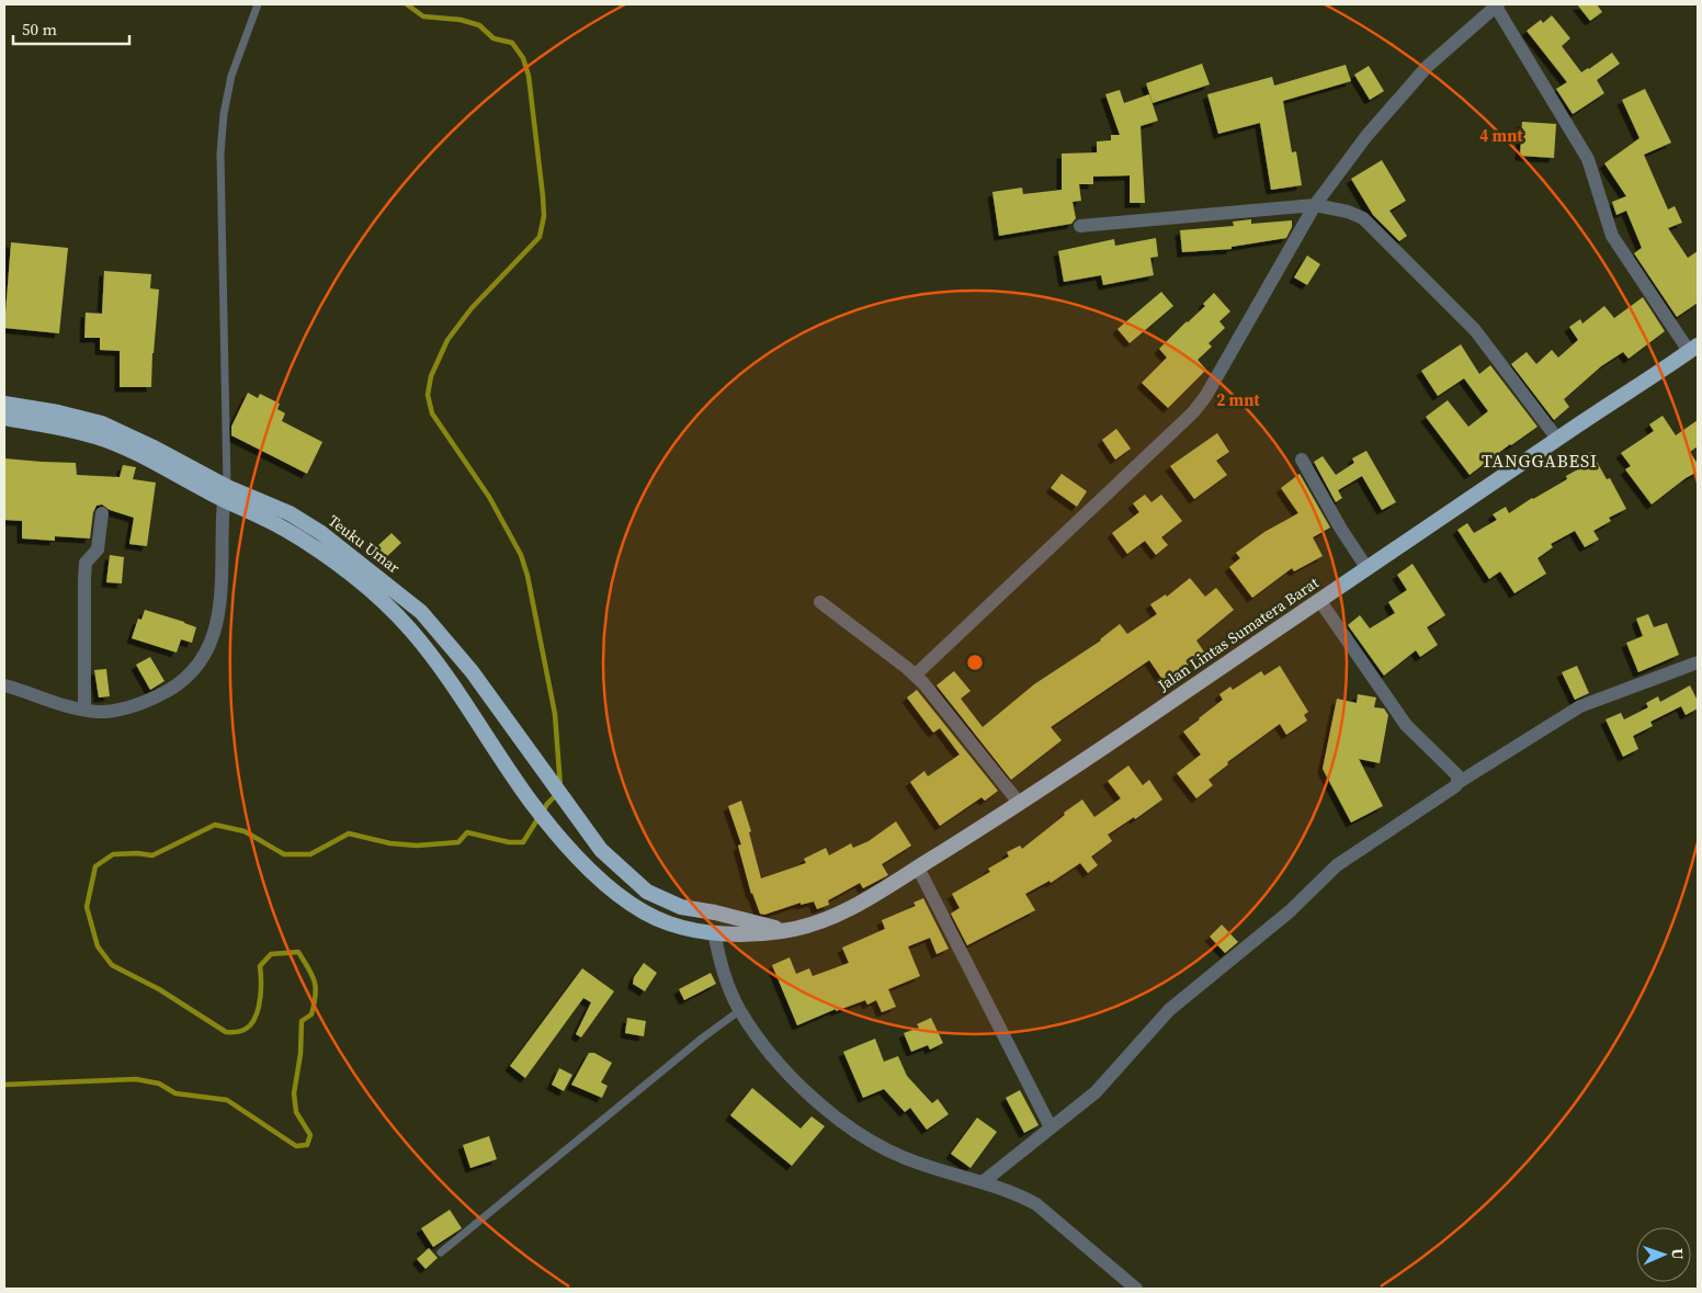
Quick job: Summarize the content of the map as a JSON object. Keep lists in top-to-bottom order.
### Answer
{
  "streets": {
    "highway": ["Teuku Umar", "Jalan Lintas Sumatera Barat"]
  },
  "crossings": [
    ["Teuku Umar", "Jalan Lintas Sumatera Barat"]
  ],
  "districts": ["TANGGABESI"],
  "scale_bar": "50 m",
  "north": "right",
  "rings": ["4 mnt", "2 mnt"]
}
